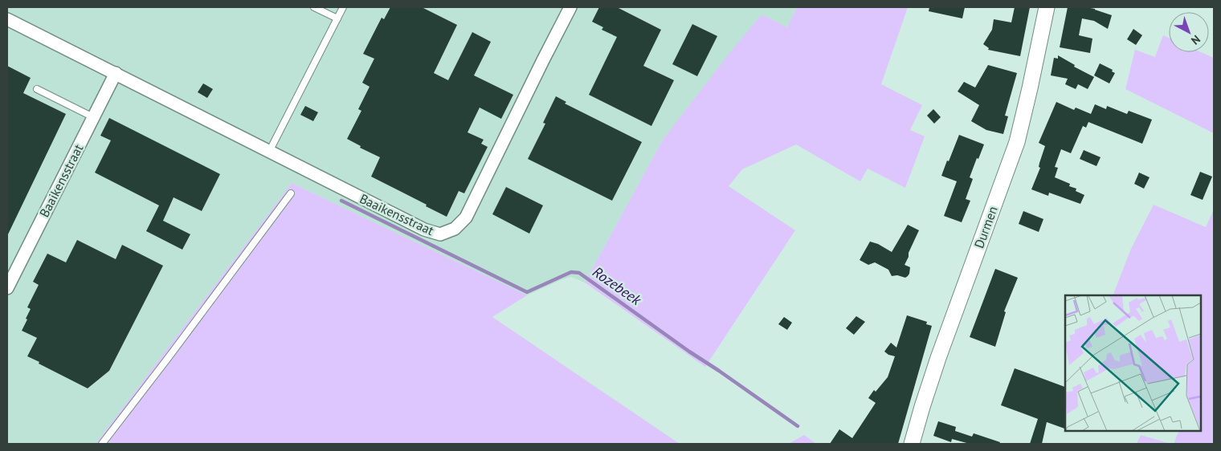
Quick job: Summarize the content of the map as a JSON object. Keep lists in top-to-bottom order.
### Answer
{
  "streets": {
    "street": ["Baaikensstraat", "Durmen"]
  },
  "water": ["Rozebeek"],
  "north": "bottom right"
}
